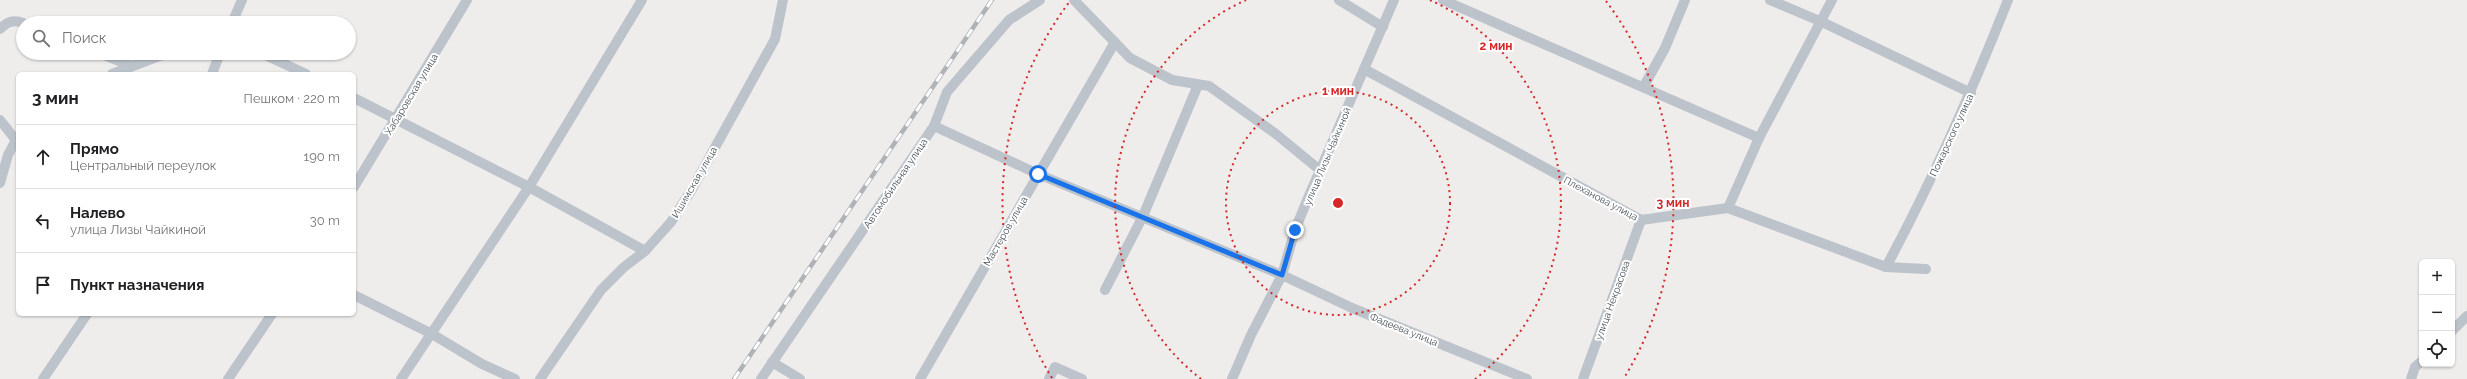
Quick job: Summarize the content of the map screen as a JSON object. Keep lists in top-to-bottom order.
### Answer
{
  "streets": {
    "street": [
      "Хабаровская улица",
      "Пожарского улица",
      "улица Лизы Чайкиной",
      "Ишимская улица",
      "Автомобильная улица",
      "Плеханова улица",
      "Мастеров улица",
      "улица Некрасова",
      "Фадеева улица"
    ]
  },
  "crossings": [
    ["Пожарского улица", "Плеханова улица"],
    ["улица Лизы Чайкиной", "Плеханова улица"],
    ["улица Лизы Чайкиной", "Фадеева улица"],
    ["Автомобильная улица", "Фадеева улица"],
    ["Плеханова улица", "улица Некрасова"],
    ["Мастеров улица", "Фадеева улица"]
  ],
  "page": {
    "search": "Поиск",
    "heading": ["3 мин", "Пешком · 220 m"],
    "list": [
      ["Прямо", "Центральный переулок", "190 m"],
      ["Налево", "улица Лизы Чайкиной", "30 m"],
      "Пункт назначения"
    ],
    "map_buttons": ["+", "−"]
  },
  "rings": ["2 мин", "1 мин", "3 мин"]
}
